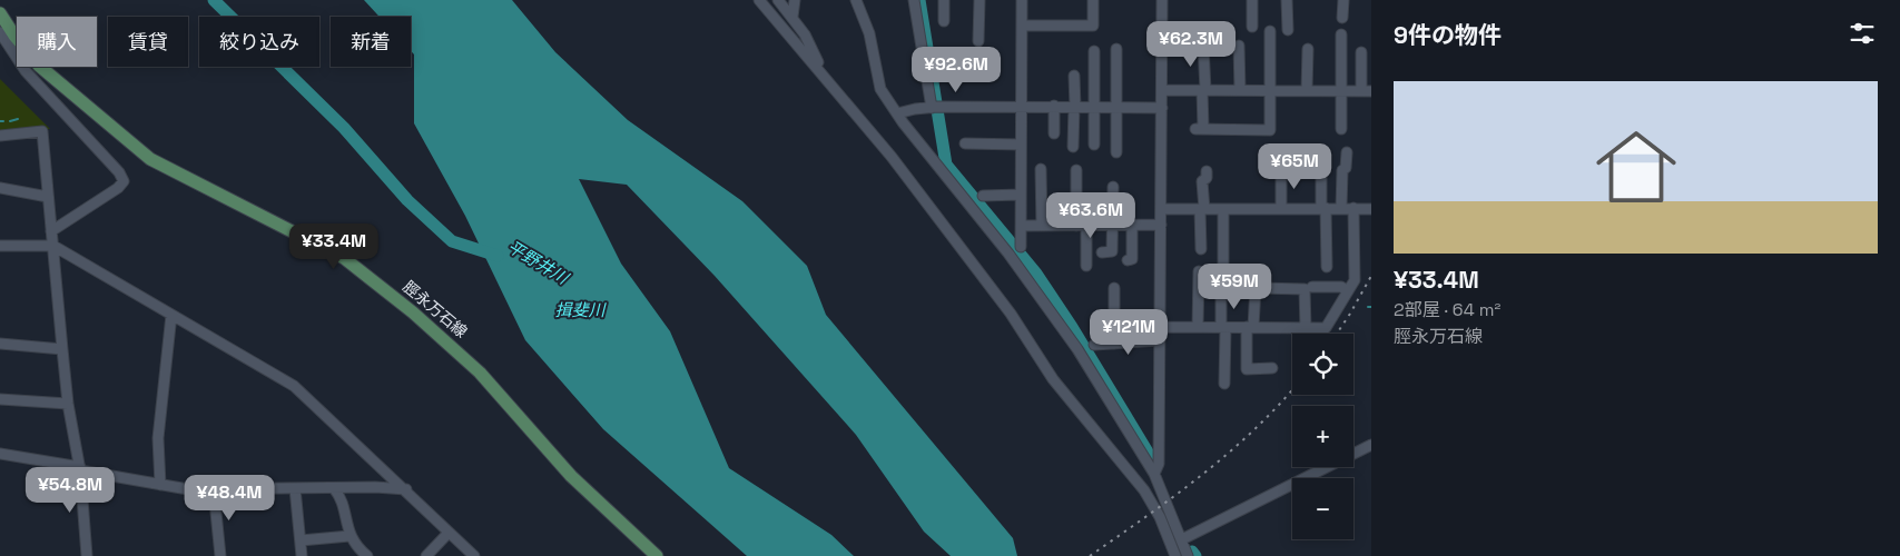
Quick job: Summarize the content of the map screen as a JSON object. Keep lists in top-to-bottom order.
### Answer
{
  "streets": {
    "main road": ["脛永万石線"]
  },
  "water": ["平野井川", "揖斐川"],
  "page": {
    "heading": "9件の物件",
    "chip": [
      "購入",
      "賃貸",
      "絞り込み",
      "新着"
    ],
    "price": [
      "¥62.3M",
      "¥92.6M",
      "¥65M",
      "¥63.6M",
      "¥33.4M",
      "¥59M",
      "¥121M",
      "¥54.8M",
      "¥48.4M"
    ],
    "list": [
      {
        "name": "¥33.4M",
        "note": "2部屋 · 64 m² · 脛永万石線"
      }
    ],
    "map_buttons": ["+", "−"]
  }
}
